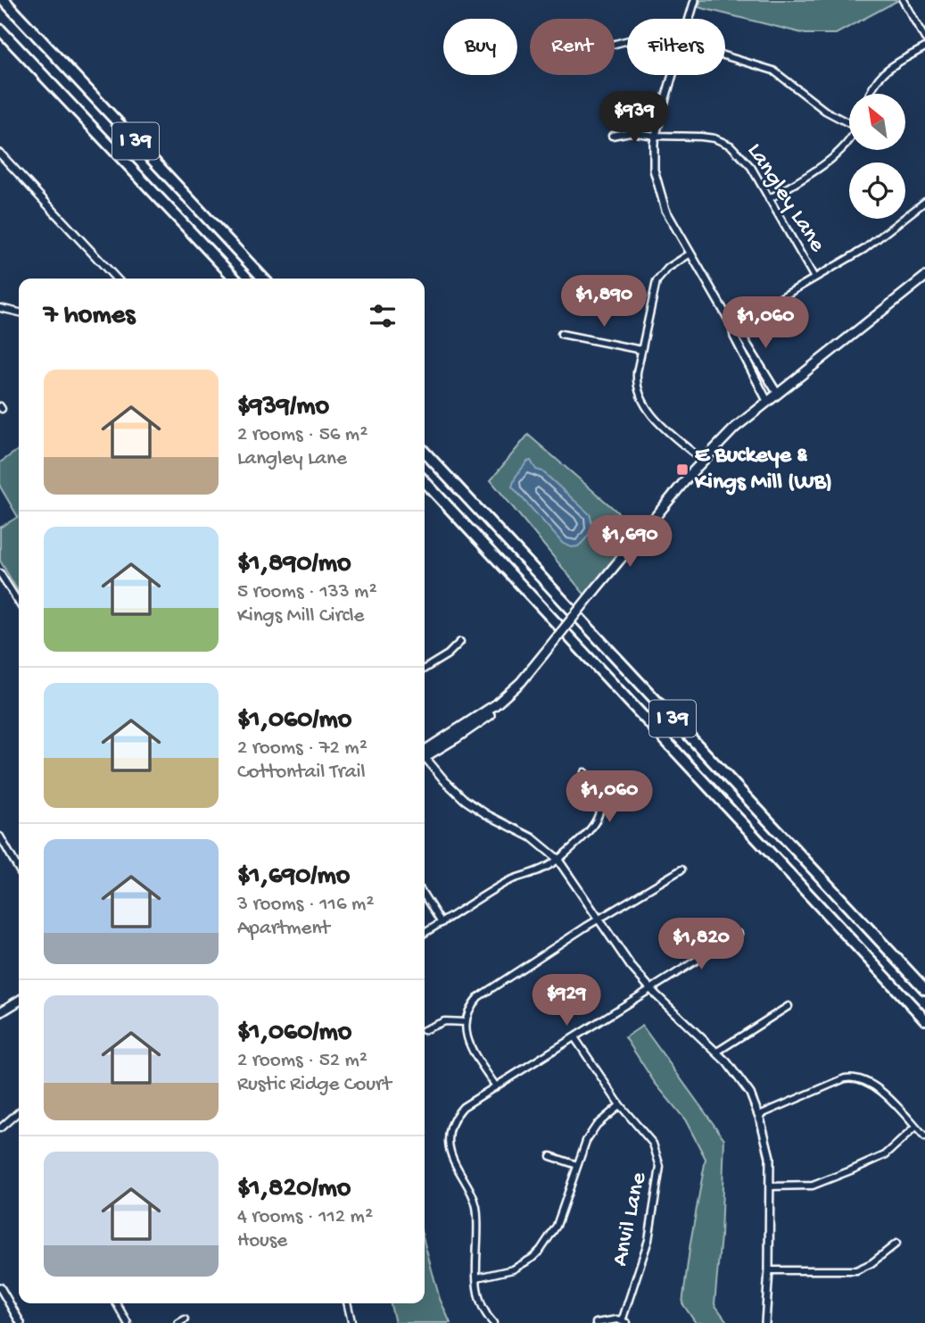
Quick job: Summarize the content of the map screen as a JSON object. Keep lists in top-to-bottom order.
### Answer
{
  "streets": {
    "highway": ["I 39"],
    "street": ["Langley Lane", "Anvil Lane"]
  },
  "places": {
    "transit": ["E Buckeye & Kings Mill (WB)"]
  },
  "north": "top left",
  "page": {
    "chip": ["Buy", "Rent", "Filters"],
    "price": [
      "$939",
      "$1,890",
      "$1,060",
      "$1,690",
      "$1,060",
      "$1,820",
      "$929"
    ],
    "heading": "7 homes",
    "list": [
      {
        "name": "$939/mo",
        "note": "2 rooms · 56 m² · Langley Lane"
      },
      {
        "name": "$1,890/mo",
        "note": "5 rooms · 133 m² · Kings Mill Circle"
      },
      {
        "name": "$1,060/mo",
        "note": "2 rooms · 72 m² · Cottontail Trail"
      },
      {
        "name": "$1,690/mo",
        "note": "3 rooms · 116 m² · Apartment"
      },
      {
        "name": "$1,060/mo",
        "note": "2 rooms · 52 m² · Rustic Ridge Court"
      },
      {
        "name": "$1,820/mo",
        "note": "4 rooms · 112 m² · House"
      }
    ]
  }
}
